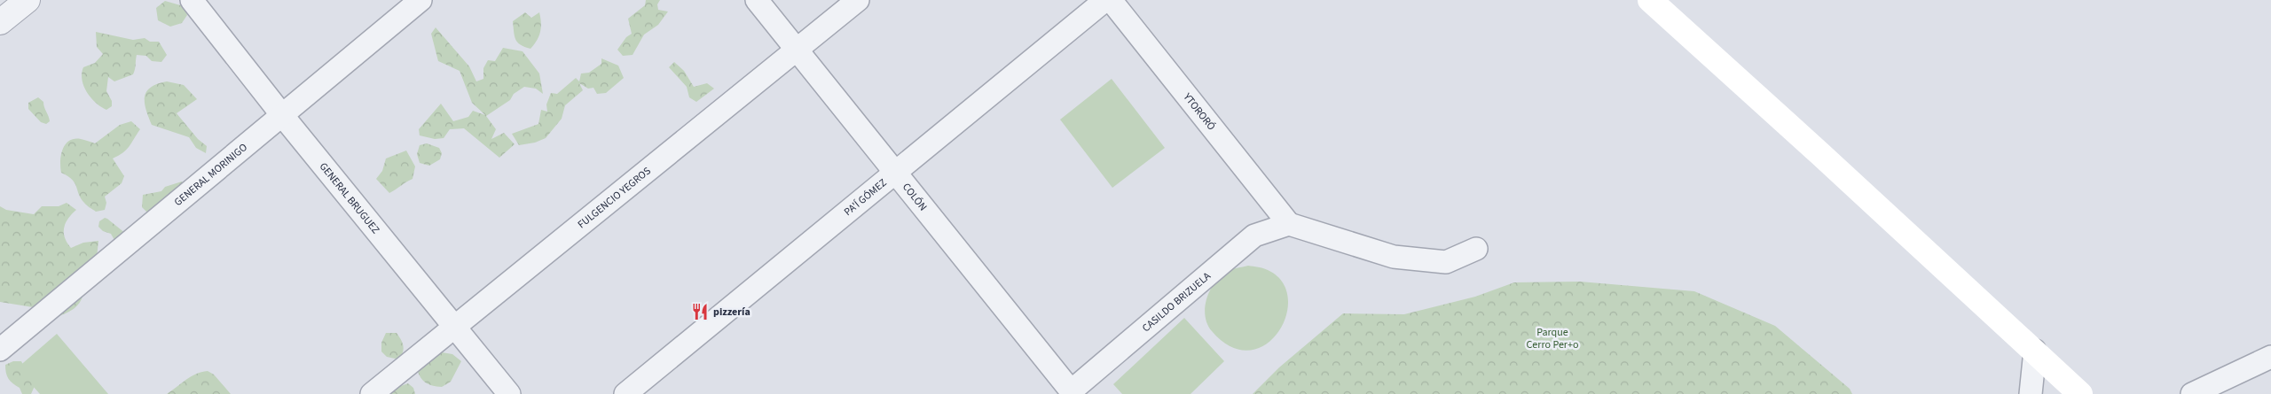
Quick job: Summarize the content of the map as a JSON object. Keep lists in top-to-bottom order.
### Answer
{
  "streets": {
    "street": [
      "YTORORÓ",
      "GENERAL MORINIGO",
      "FULGENCIO YEGROS",
      "GENERAL BRUGUEZ",
      "PA'Í GÓMEZ",
      "COLÓN",
      "CASILDO BRIZUELA"
    ]
  },
  "crossings": [
    ["YTORORÓ", "CASILDO BRIZUELA"],
    ["GENERAL MORINIGO", "GENERAL BRUGUEZ"],
    ["FULGENCIO YEGROS", "GENERAL BRUGUEZ"],
    ["FULGENCIO YEGROS", "COLÓN"],
    ["PA'Í GÓMEZ", "COLÓN"],
    ["COLÓN", "CASILDO BRIZUELA"]
  ],
  "parks": ["Parque Cerro Per+o"],
  "places": {
    "restaurant": ["pizzería"]
  }
}
